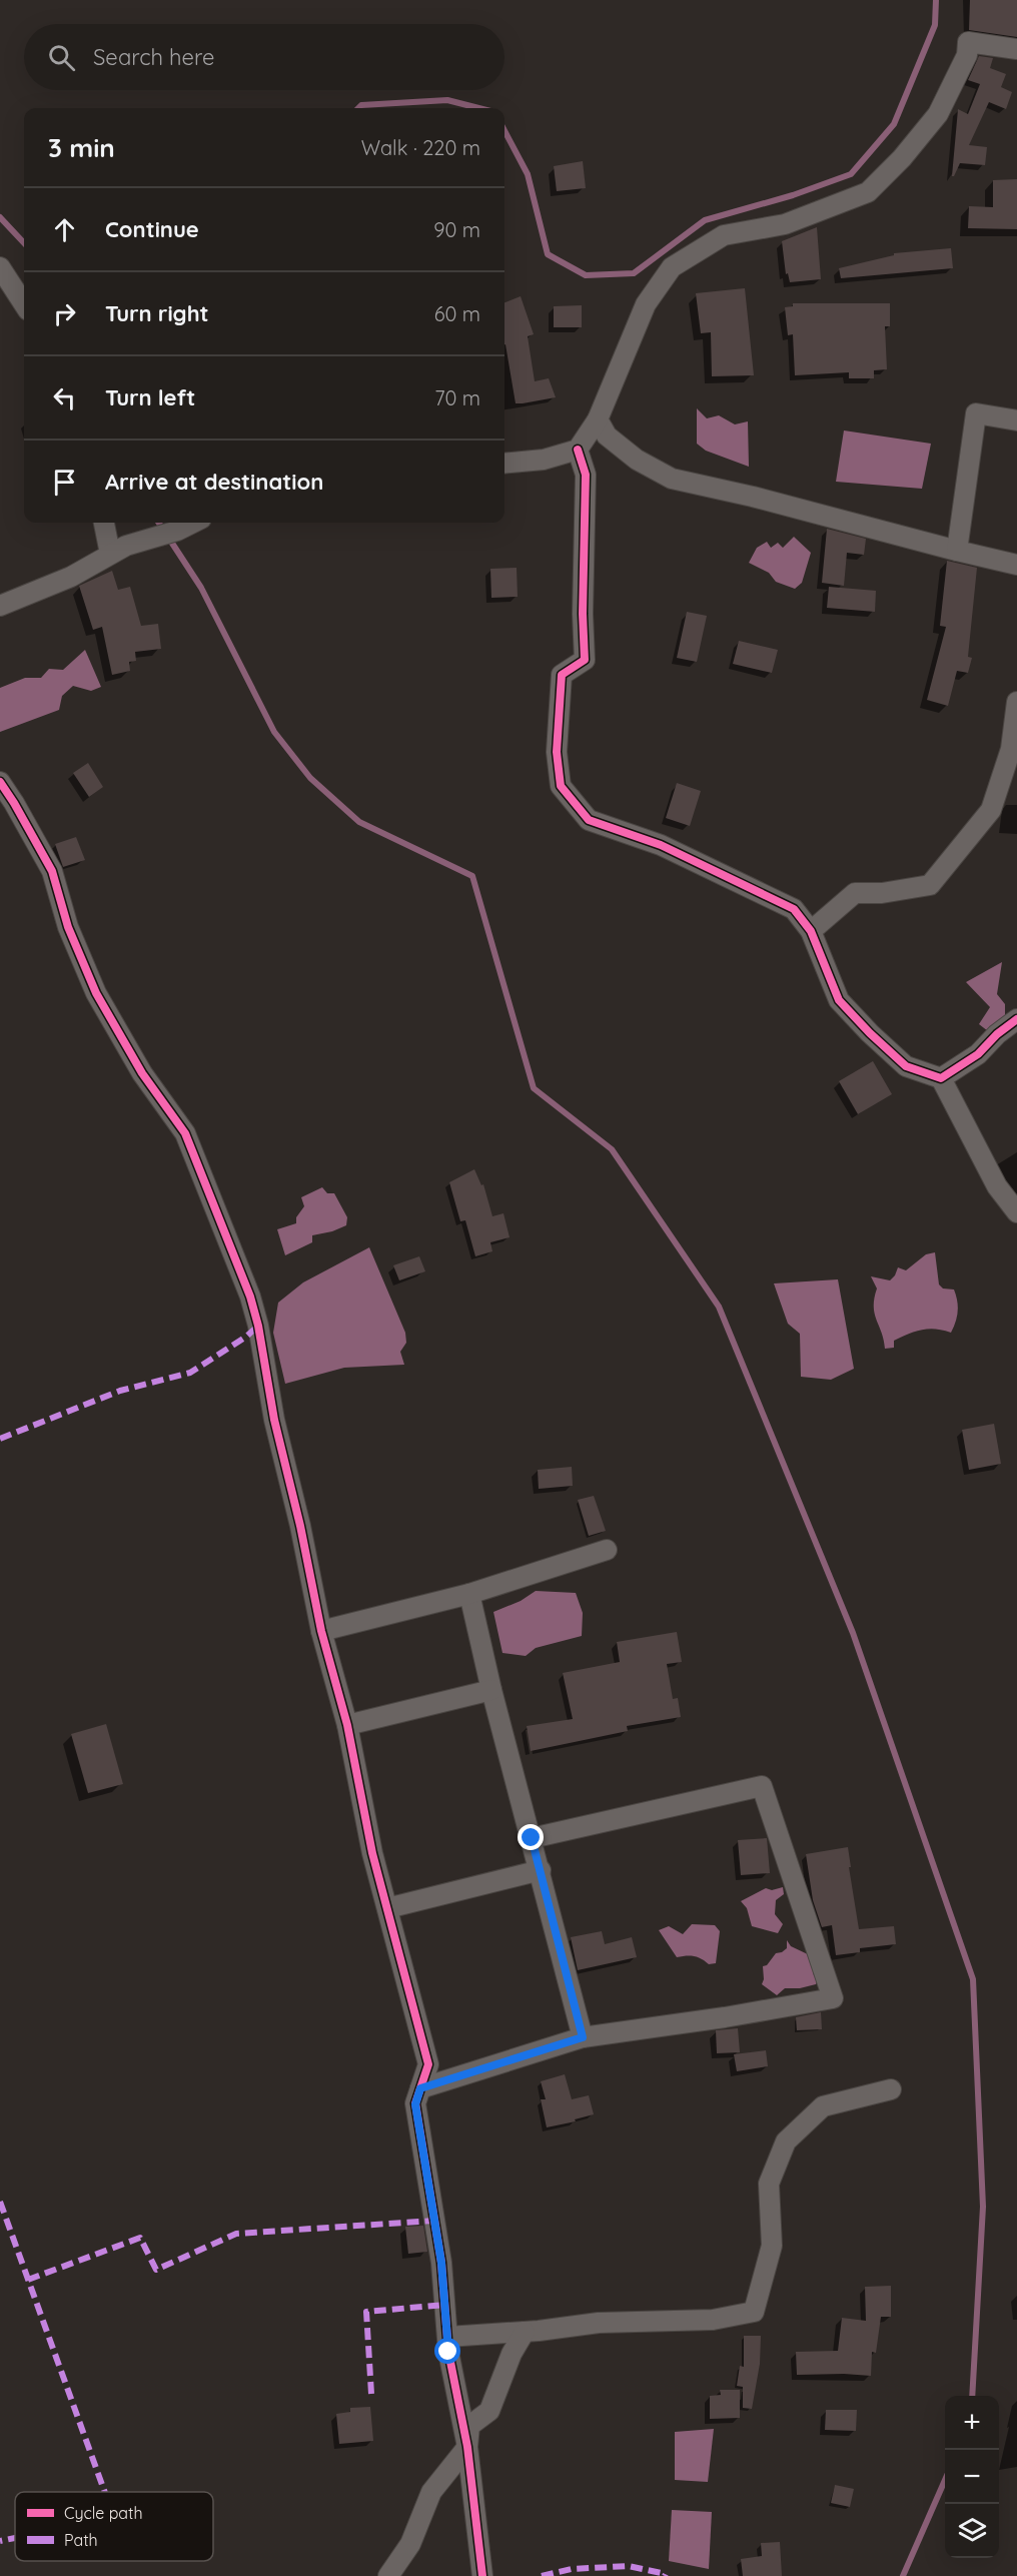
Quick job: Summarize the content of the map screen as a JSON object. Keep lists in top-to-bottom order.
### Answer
{
  "legend": ["Cycle path", "Path"],
  "page": {
    "search": "Search here",
    "heading": ["3 min", "Walk · 220 m"],
    "list": [
      ["Continue", "90 m"],
      ["Turn right", "60 m"],
      ["Turn left", "70 m"],
      "Arrive at destination"
    ],
    "map_buttons": ["+", "−"]
  }
}
